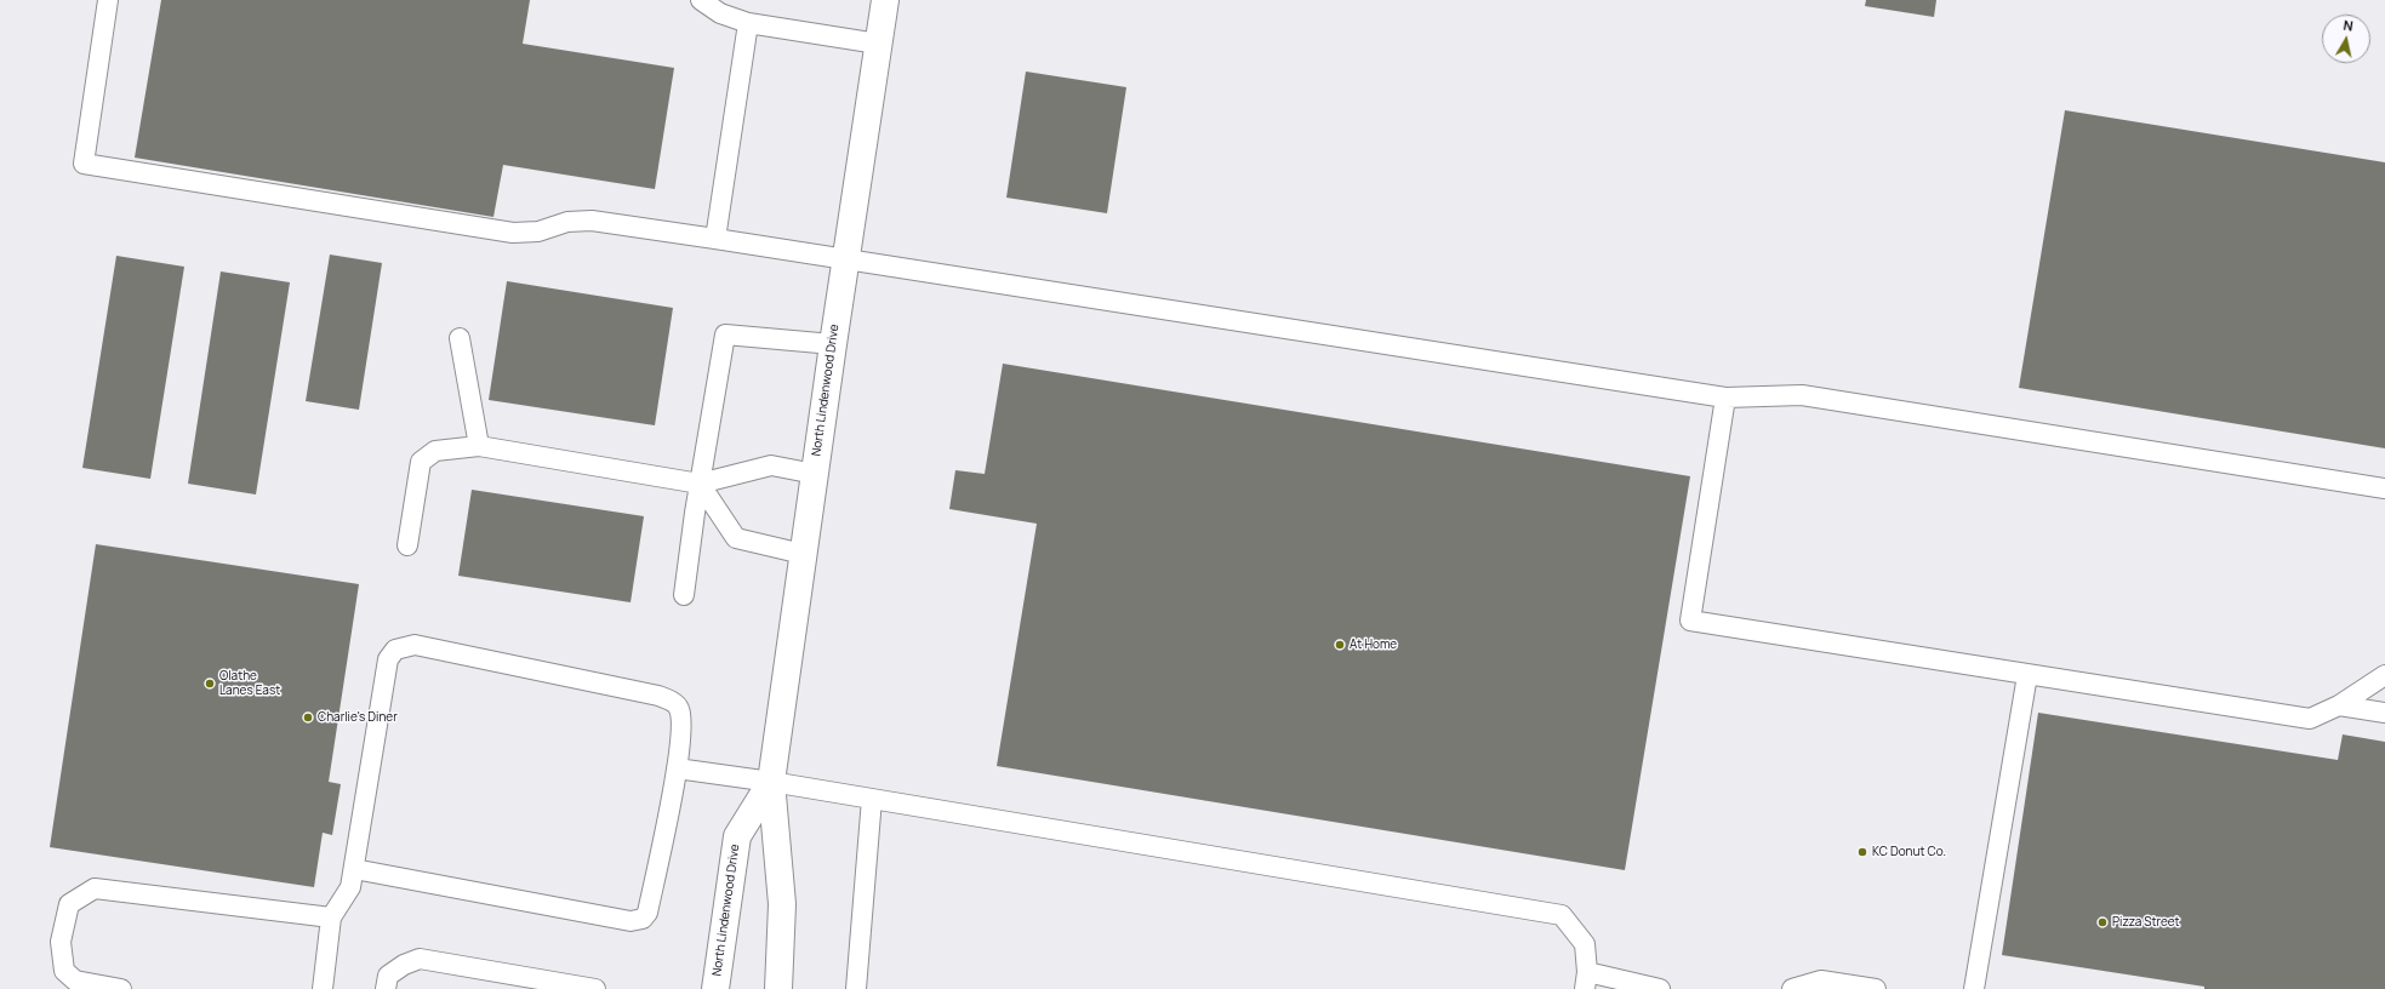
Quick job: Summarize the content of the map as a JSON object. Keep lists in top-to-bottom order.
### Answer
{
  "streets": {
    "street": ["North Lindenwood Drive"]
  },
  "places": [
    "At Home",
    "Olathe Lanes East",
    "Charlie's Diner",
    "KC Donut Co.",
    "Pizza Street"
  ],
  "north": "top"
}
